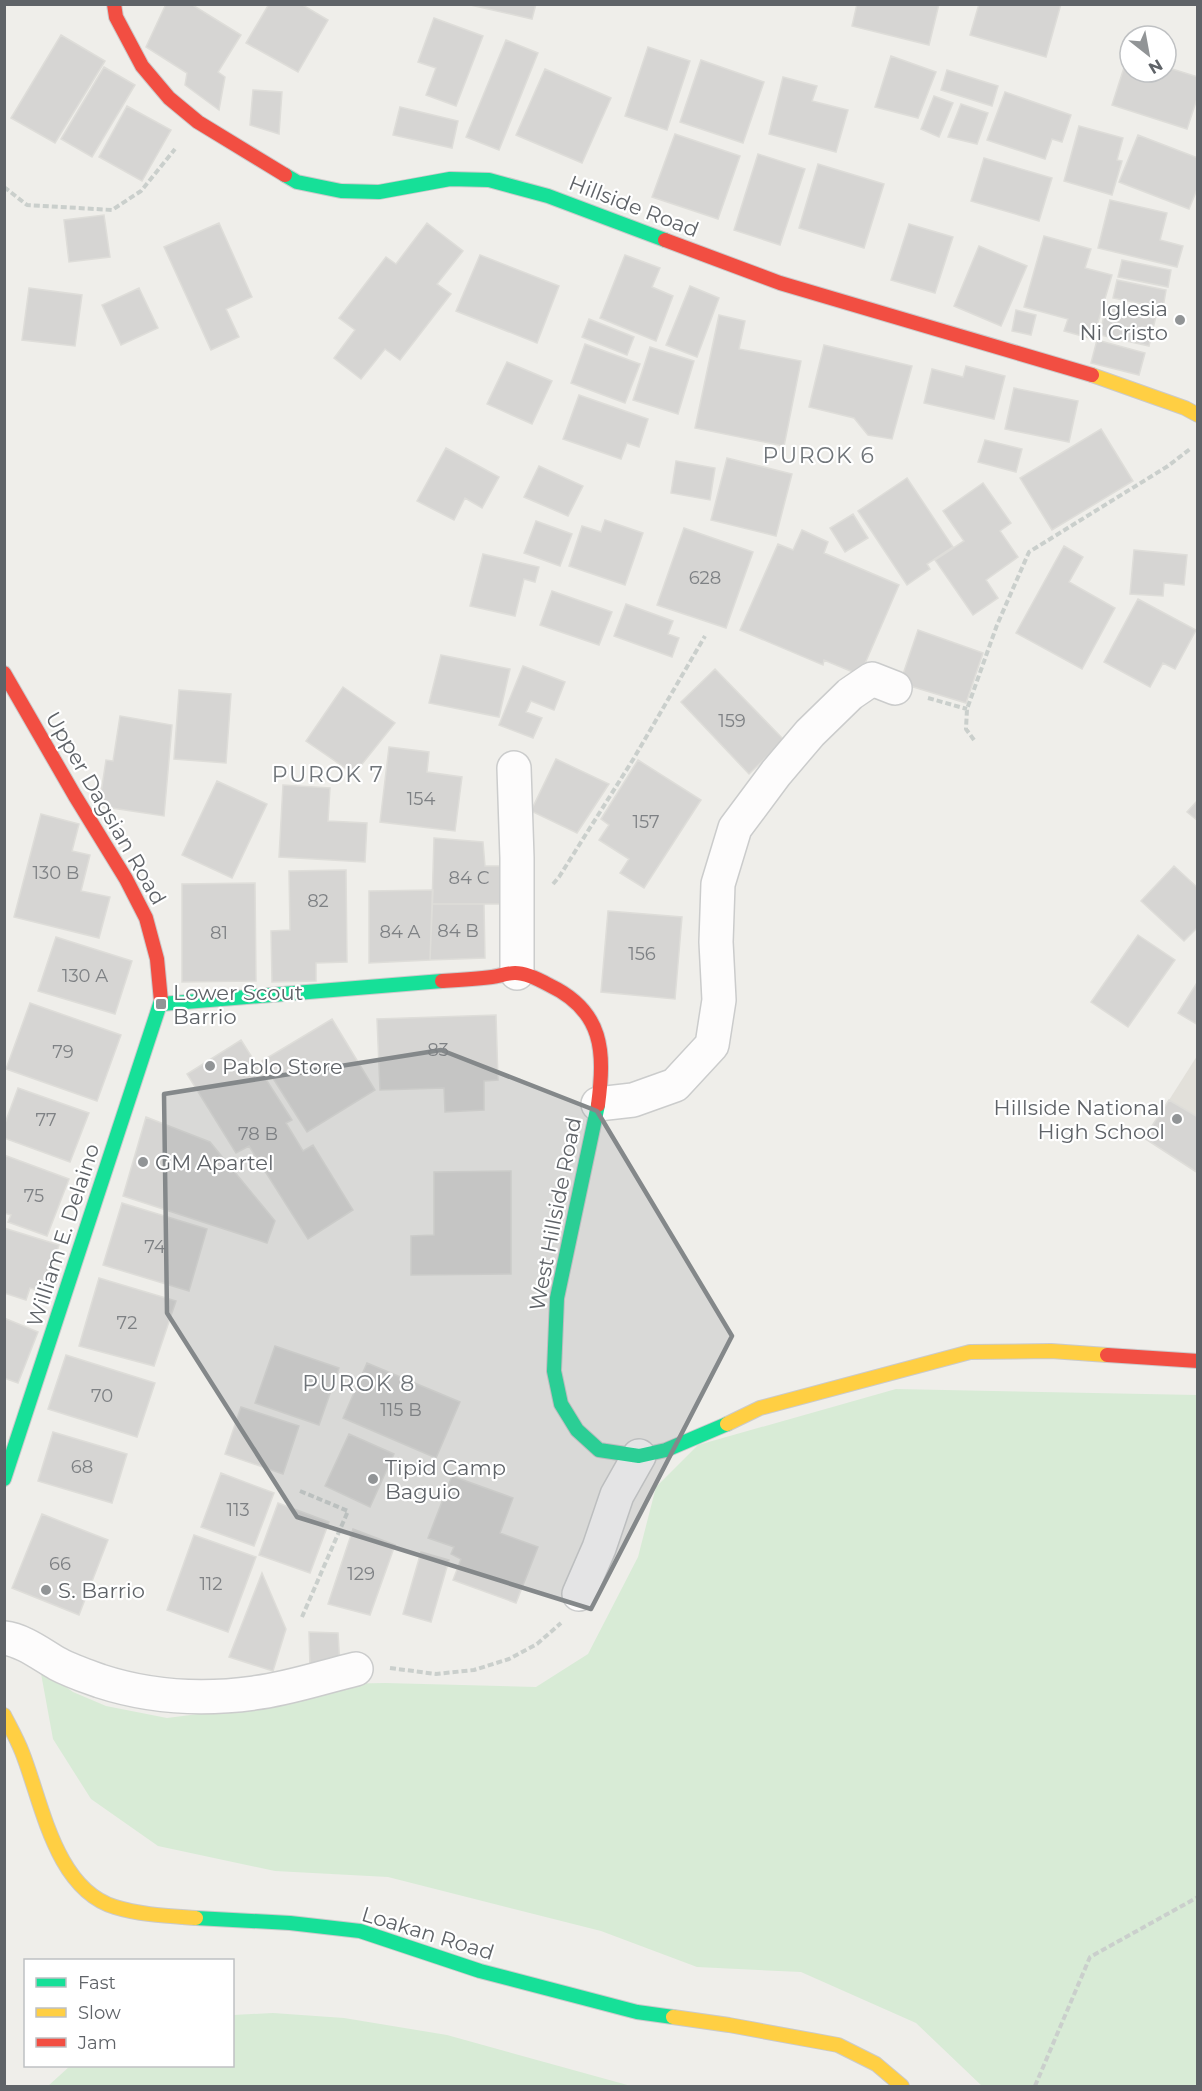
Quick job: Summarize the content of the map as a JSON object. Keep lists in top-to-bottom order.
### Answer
{
  "streets": {
    "street": [
      "Hillside Road",
      "Upper Dagsian Road",
      "West Hillside Road",
      "William E. Delaino",
      "Loakan Road"
    ]
  },
  "crossings": [
    ["Upper Dagsian Road", "West Hillside Road"],
    ["Upper Dagsian Road", "William E. Delaino"],
    ["West Hillside Road", "William E. Delaino"]
  ],
  "districts": ["PUROK 6", "PUROK 7", "PUROK 8"],
  "places": {
    "other": [
      "Iglesia Ni Cristo",
      "Pablo Store",
      "Hillside National High School",
      "GM Apartel",
      "Tipid Camp Baguio",
      "S. Barrio"
    ],
    "transit": ["Lower Scout Barrio"]
  },
  "house_numbers": [
    "628",
    "159",
    "154",
    "157",
    "130 B",
    "84 C",
    "82",
    "84 B",
    "84 A",
    "81",
    "156",
    "130 A",
    "83",
    "79",
    "77",
    "78 B",
    "75",
    "74",
    "72",
    "70",
    "115 B",
    "68",
    "113",
    "66",
    "129",
    "112"
  ],
  "legend": ["Fast", "Slow", "Jam"],
  "north": "bottom right"
}
